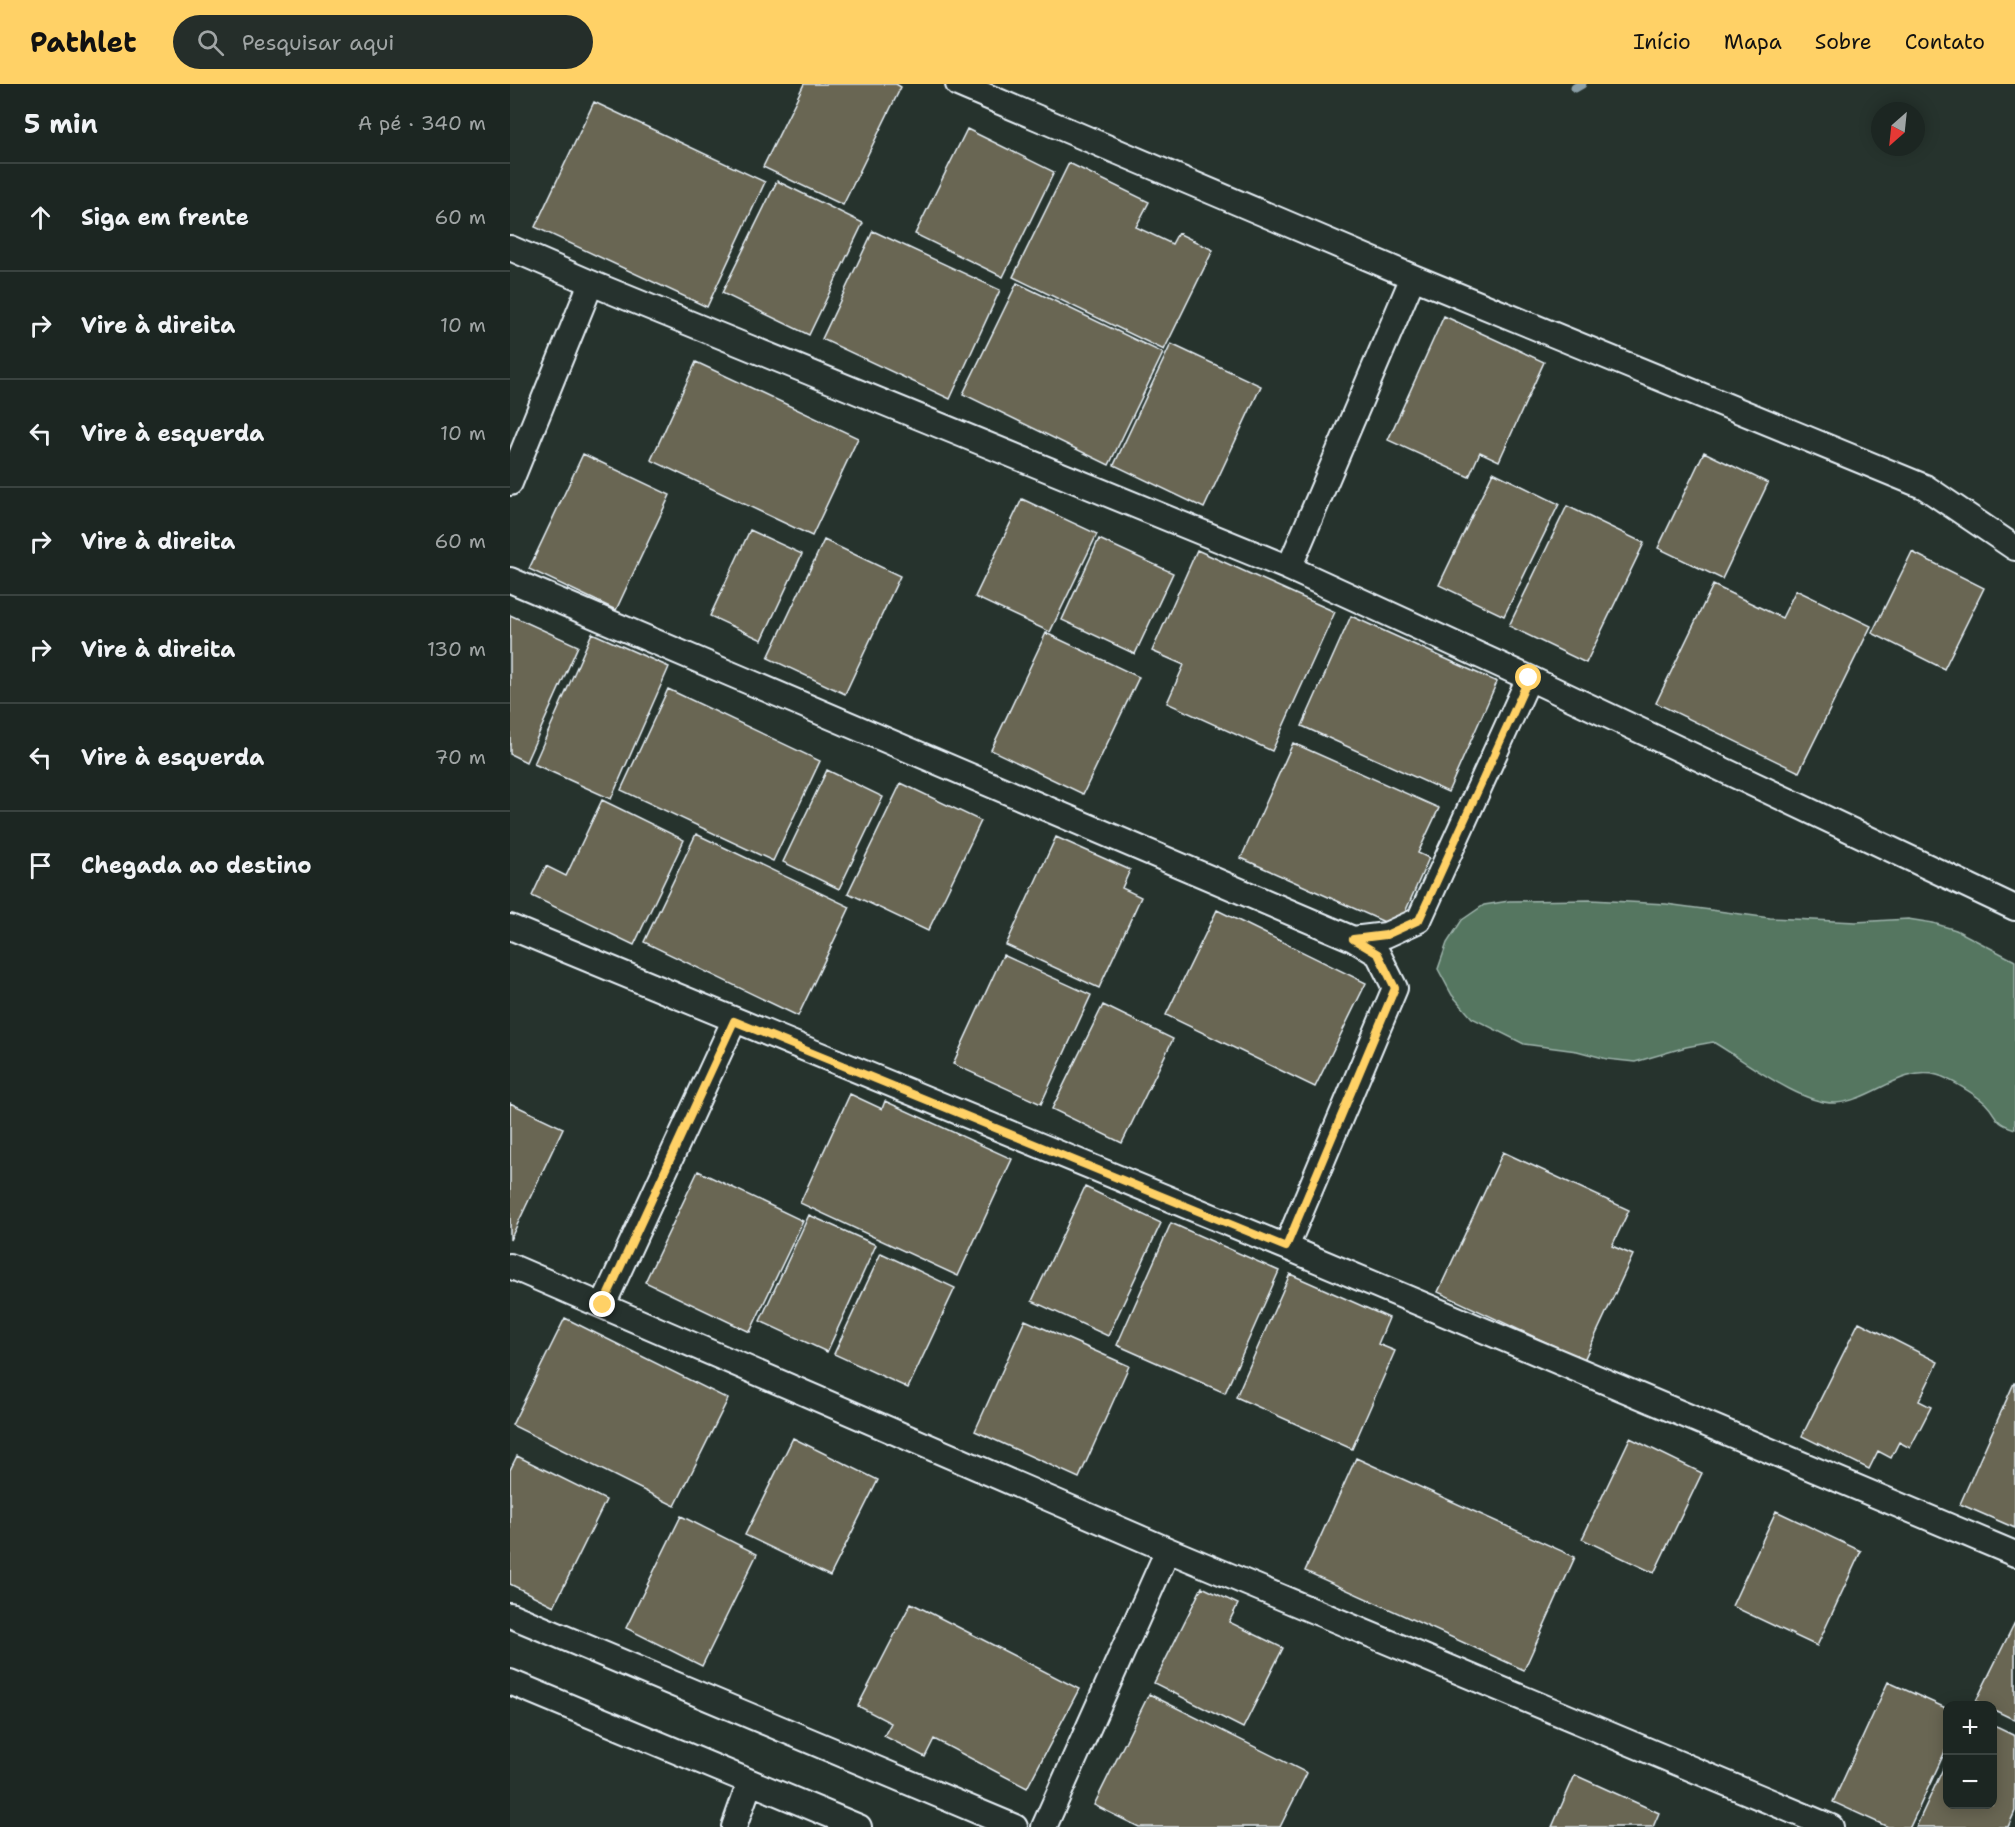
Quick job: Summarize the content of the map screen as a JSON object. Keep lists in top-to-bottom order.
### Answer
{
  "north": "bottom left",
  "page": {
    "header": "Pathlet",
    "search": "Pesquisar aqui",
    "nav": [
      "Início",
      "Mapa",
      "Sobre",
      "Contato"
    ],
    "heading": ["5 min", "A pé · 340 m"],
    "list": [
      ["Siga em frente", "60 m"],
      ["Vire à direita", "10 m"],
      ["Vire à esquerda", "10 m"],
      ["Vire à direita", "60 m"],
      ["Vire à direita", "130 m"],
      ["Vire à esquerda", "70 m"],
      "Chegada ao destino"
    ],
    "map_buttons": ["+", "−"]
  }
}
